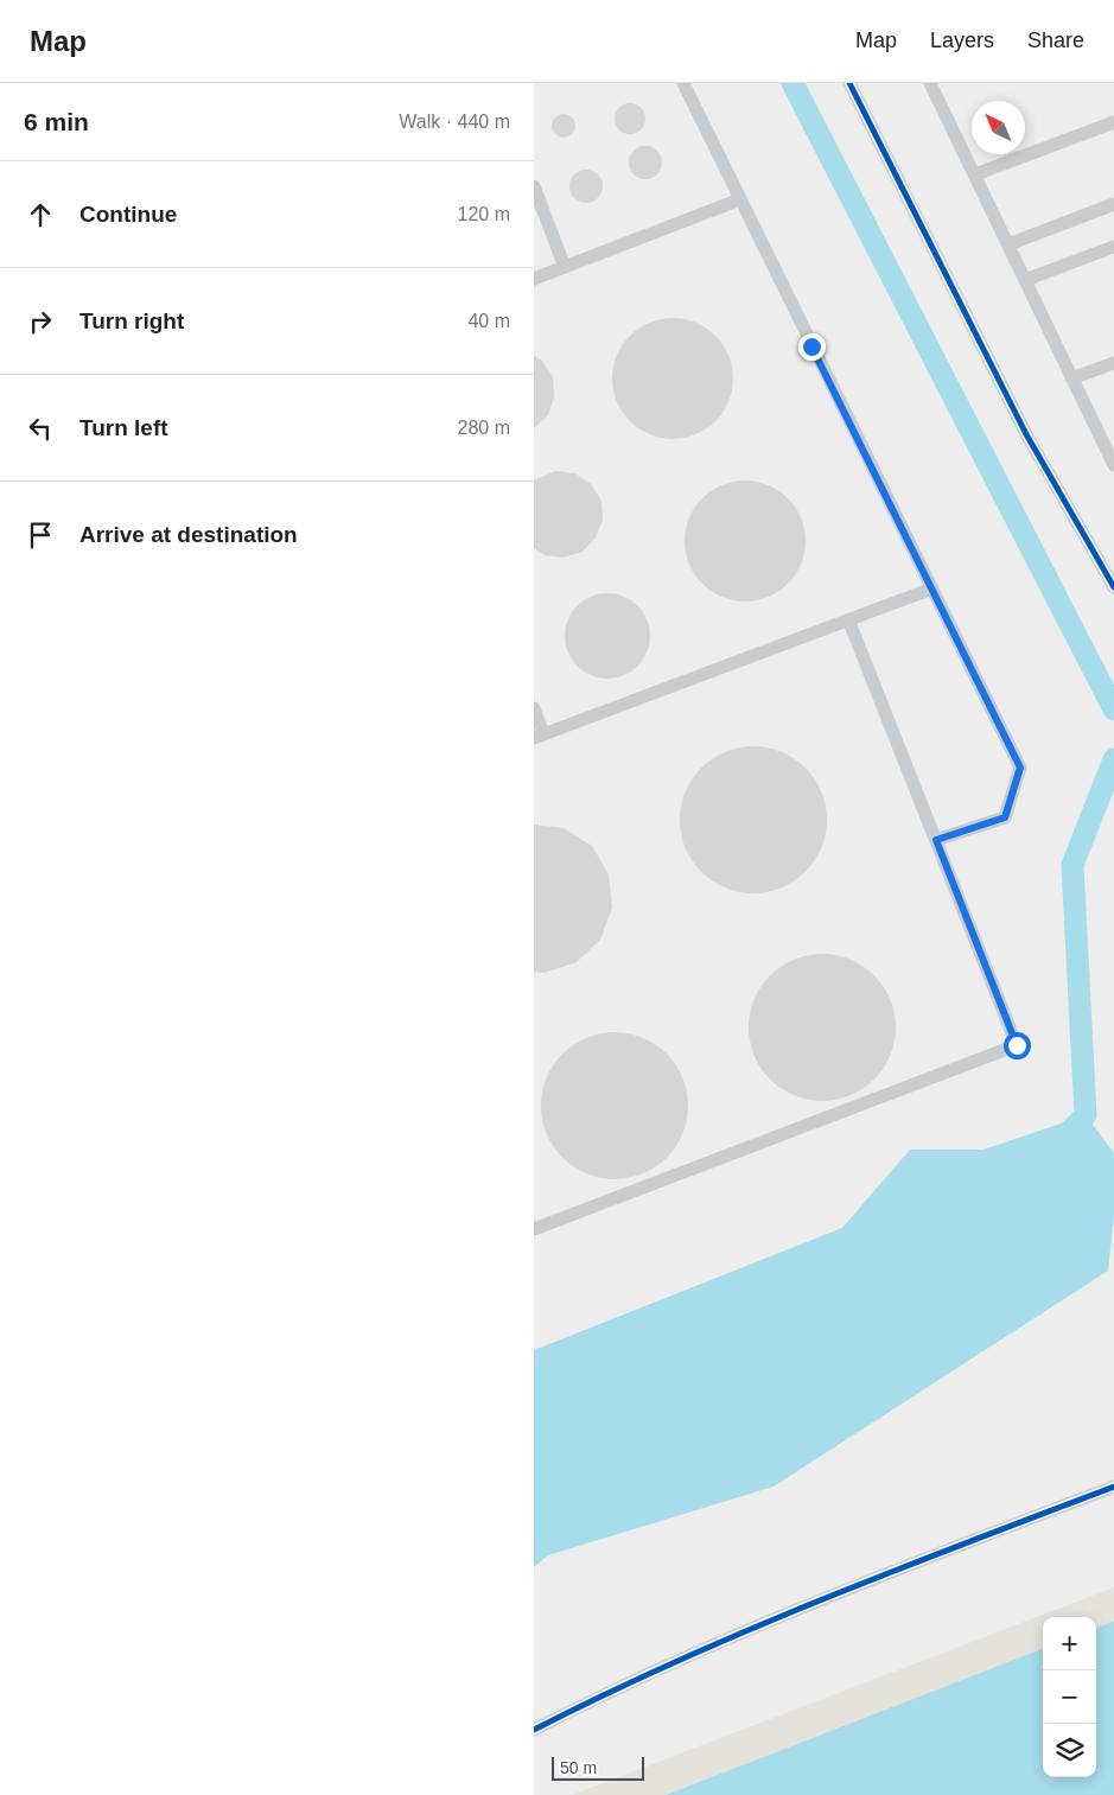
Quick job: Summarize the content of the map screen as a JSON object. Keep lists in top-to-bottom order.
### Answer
{
  "scale_bar": "50 m",
  "north": "top left",
  "page": {
    "header": "Map",
    "nav": ["Map", "Layers", "Share"],
    "heading": ["6 min", "Walk · 440 m"],
    "list": [
      ["Continue", "120 m"],
      ["Turn right", "40 m"],
      ["Turn left", "280 m"],
      "Arrive at destination"
    ],
    "map_buttons": ["+", "−"],
    "scale": "50 m"
  }
}
